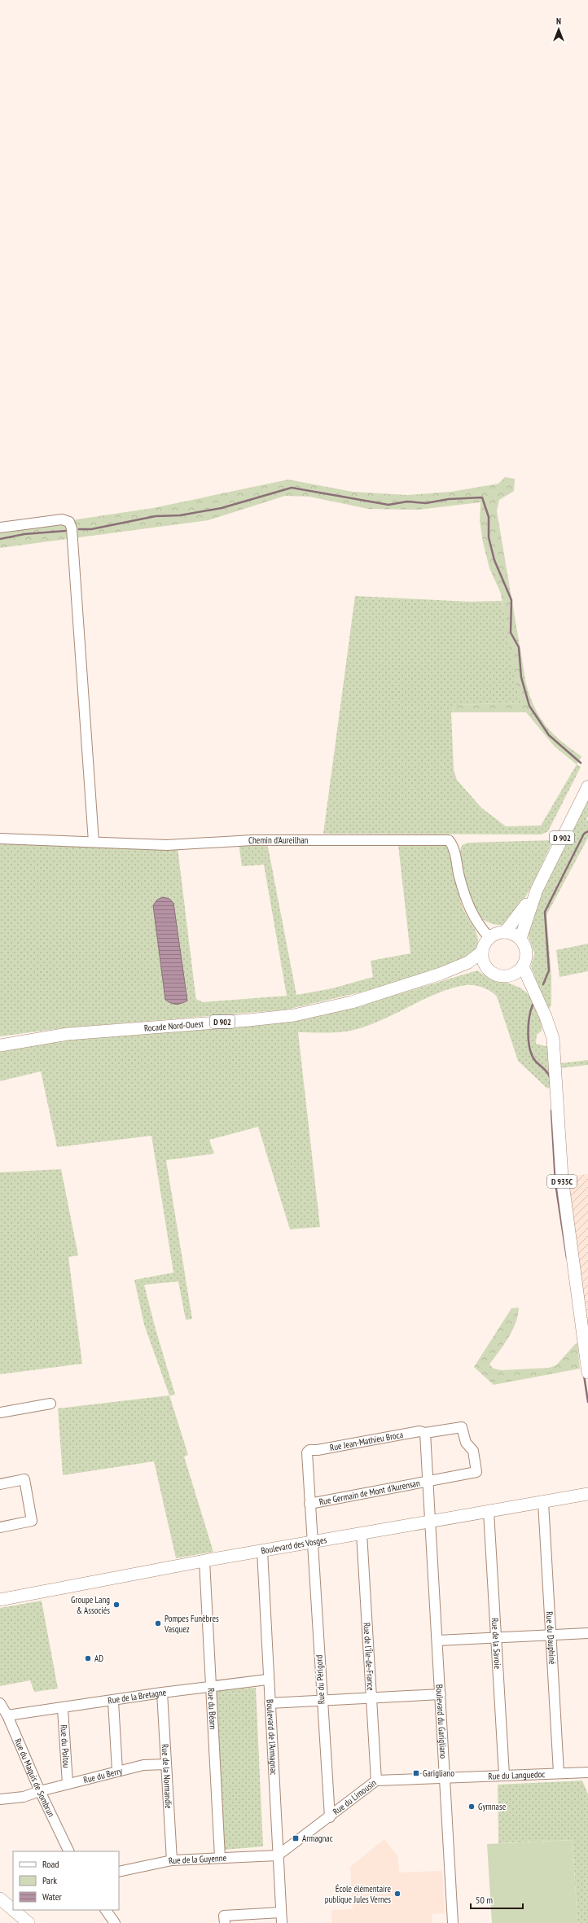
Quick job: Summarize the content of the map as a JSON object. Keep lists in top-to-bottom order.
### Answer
{
  "streets": {
    "main road": [
      "D 902",
      "Rocade Nord-Ouest",
      "D 935C",
      "Boulevard des Vosges"
    ],
    "street": [
      "Chemin d'Aureilhan",
      "Rue Jean-Mathieu Broca",
      "Rue Germain de Mont d'Aurensan",
      "Rue du Dauphiné",
      "Rue de la Savoie",
      "Rue de l'Île-de-France",
      "Rue du Périgord",
      "Rue de la Bretagne",
      "Rue du Béarn",
      "Boulevard du Garigliano",
      "Boulevard de l'Armagnac",
      "Rue du Poitou",
      "Rue du Languedoc",
      "Rue du Berry",
      "Rue de la Normandie",
      "Rue du Maquis de Sombrun",
      "Rue du Limousin",
      "Rue de la Guyenne"
    ]
  },
  "crossings": [
    ["D 902", "Chemin d'Aureilhan"],
    ["D 902", "Rocade Nord-Ouest"],
    ["D 902", "D 935C"],
    ["Chemin d'Aureilhan", "Rocade Nord-Ouest"],
    ["Chemin d'Aureilhan", "D 935C"],
    ["Rocade Nord-Ouest", "D 935C"],
    ["Rue Jean-Mathieu Broca", "Rue Germain de Mont d'Aurensan"],
    ["Rue Jean-Mathieu Broca", "Rue du Périgord"],
    ["Rue Jean-Mathieu Broca", "Boulevard du Garigliano"],
    ["Rue Germain de Mont d'Aurensan", "Rue du Périgord"],
    ["Rue Germain de Mont d'Aurensan", "Boulevard du Garigliano"],
    ["Boulevard des Vosges", "Rue du Dauphiné"],
    ["Boulevard des Vosges", "Rue de la Savoie"],
    ["Boulevard des Vosges", "Rue de l'Île-de-France"],
    ["Boulevard des Vosges", "Rue du Périgord"],
    ["Boulevard des Vosges", "Rue du Béarn"],
    ["Boulevard des Vosges", "Boulevard du Garigliano"],
    ["Boulevard des Vosges", "Boulevard de l'Armagnac"],
    ["Rue du Dauphiné", "Rue du Languedoc"],
    ["Rue de la Savoie", "Rue du Languedoc"],
    ["Rue de l'Île-de-France", "Rue du Limousin"],
    ["Rue du Périgord", "Rue du Limousin"],
    ["Rue de la Bretagne", "Rue du Béarn"],
    ["Rue de la Bretagne", "Boulevard de l'Armagnac"],
    ["Rue de la Bretagne", "Rue du Poitou"],
    ["Rue de la Bretagne", "Rue de la Normandie"],
    ["Rue de la Bretagne", "Rue du Maquis de Sombrun"],
    ["Rue du Béarn", "Rue de la Guyenne"],
    ["Boulevard du Garigliano", "Rue du Languedoc"],
    ["Boulevard du Garigliano", "Rue du Limousin"],
    ["Boulevard de l'Armagnac", "Rue du Limousin"],
    ["Boulevard de l'Armagnac", "Rue de la Guyenne"],
    ["Rue du Poitou", "Rue du Berry"],
    ["Rue du Languedoc", "Rue du Limousin"],
    ["Rue du Berry", "Rue de la Normandie"],
    ["Rue du Berry", "Rue du Maquis de Sombrun"],
    ["Rue de la Normandie", "Rue de la Guyenne"],
    ["Rue du Limousin", "Rue de la Guyenne"]
  ],
  "places": {
    "other": [
      "Groupe Lang & Associés",
      "Pompes Funèbres Vasquez",
      "AD",
      "Gymnase",
      "École élémentaire publique Jules Vernes"
    ],
    "transit": ["Garigliano", "Armagnac"]
  },
  "legend": ["Road", "Park", "Water"],
  "scale_bar": "50 m",
  "north": "top"
}
